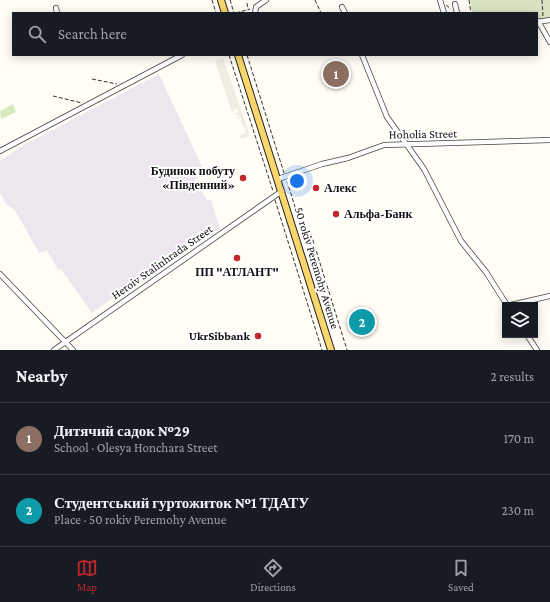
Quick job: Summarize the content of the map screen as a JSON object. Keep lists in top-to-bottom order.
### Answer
{
  "streets": {
    "main road": ["50 rokiv Peremohy Avenue"],
    "street": ["Hoholia Street", "Heroiv Stalinhrada Street"]
  },
  "crossings": [
    ["Hoholia Street", "50 rokiv Peremohy Avenue"],
    ["Heroiv Stalinhrada Street", "50 rokiv Peremohy Avenue"]
  ],
  "places": [
    "Будинок побуту «Південний»",
    "Алекс",
    "Альфа-Банк",
    "ПП \"АТЛАНТ\"",
    "UkrSibbank"
  ],
  "page": {
    "search": "Search here",
    "pins": ["1", "2"],
    "heading": ["Nearby", "2 results"],
    "list": [
      {
        "mark": "1",
        "name": "Дитячий садок №29",
        "note": "School · Olesya Honchara Street",
        "value": "170 m"
      },
      {
        "mark": "2",
        "name": "Студентський гуртожиток №1 ТДАТУ",
        "note": "Place · 50 rokiv Peremohy Avenue",
        "value": "230 m"
      }
    ],
    "nav": ["Map", "Directions", "Saved"]
  }
}
